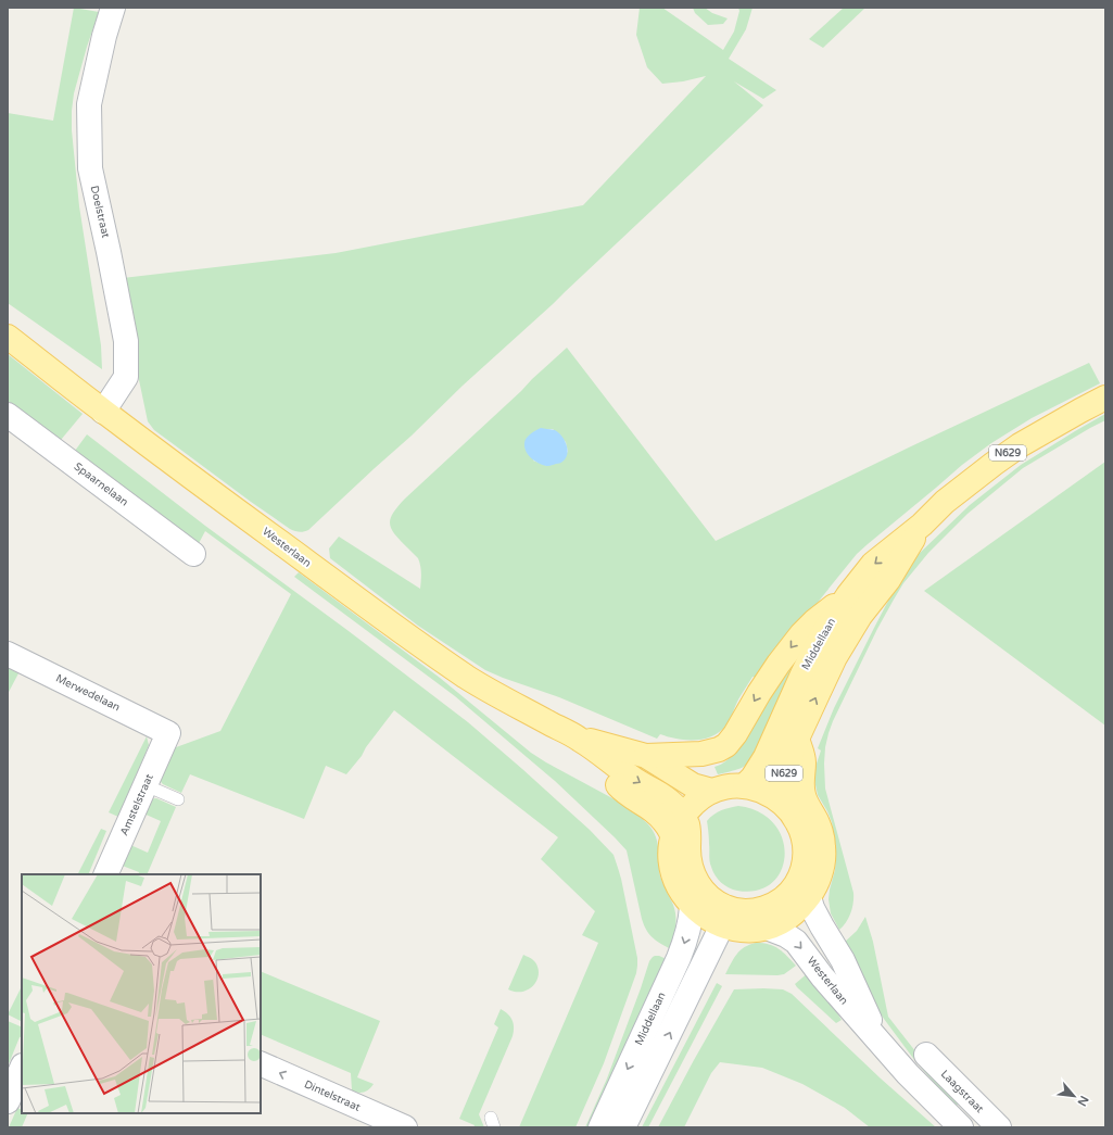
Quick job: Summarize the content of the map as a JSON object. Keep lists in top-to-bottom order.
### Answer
{
  "streets": {
    "main road": ["N629", "Westerlaan", "Middellaan"],
    "street": [
      "Doelstraat",
      "Spaarnelaan",
      "Merwedelaan",
      "Amstelstraat",
      "Laagstraat",
      "Dintelstraat"
    ]
  },
  "crossings": [
    ["Doelstraat", "Westerlaan"],
    ["Westerlaan", "Middellaan"],
    ["Merwedelaan", "Amstelstraat"]
  ],
  "one_way": ["Dintelstraat"],
  "north": "bottom right"
}
